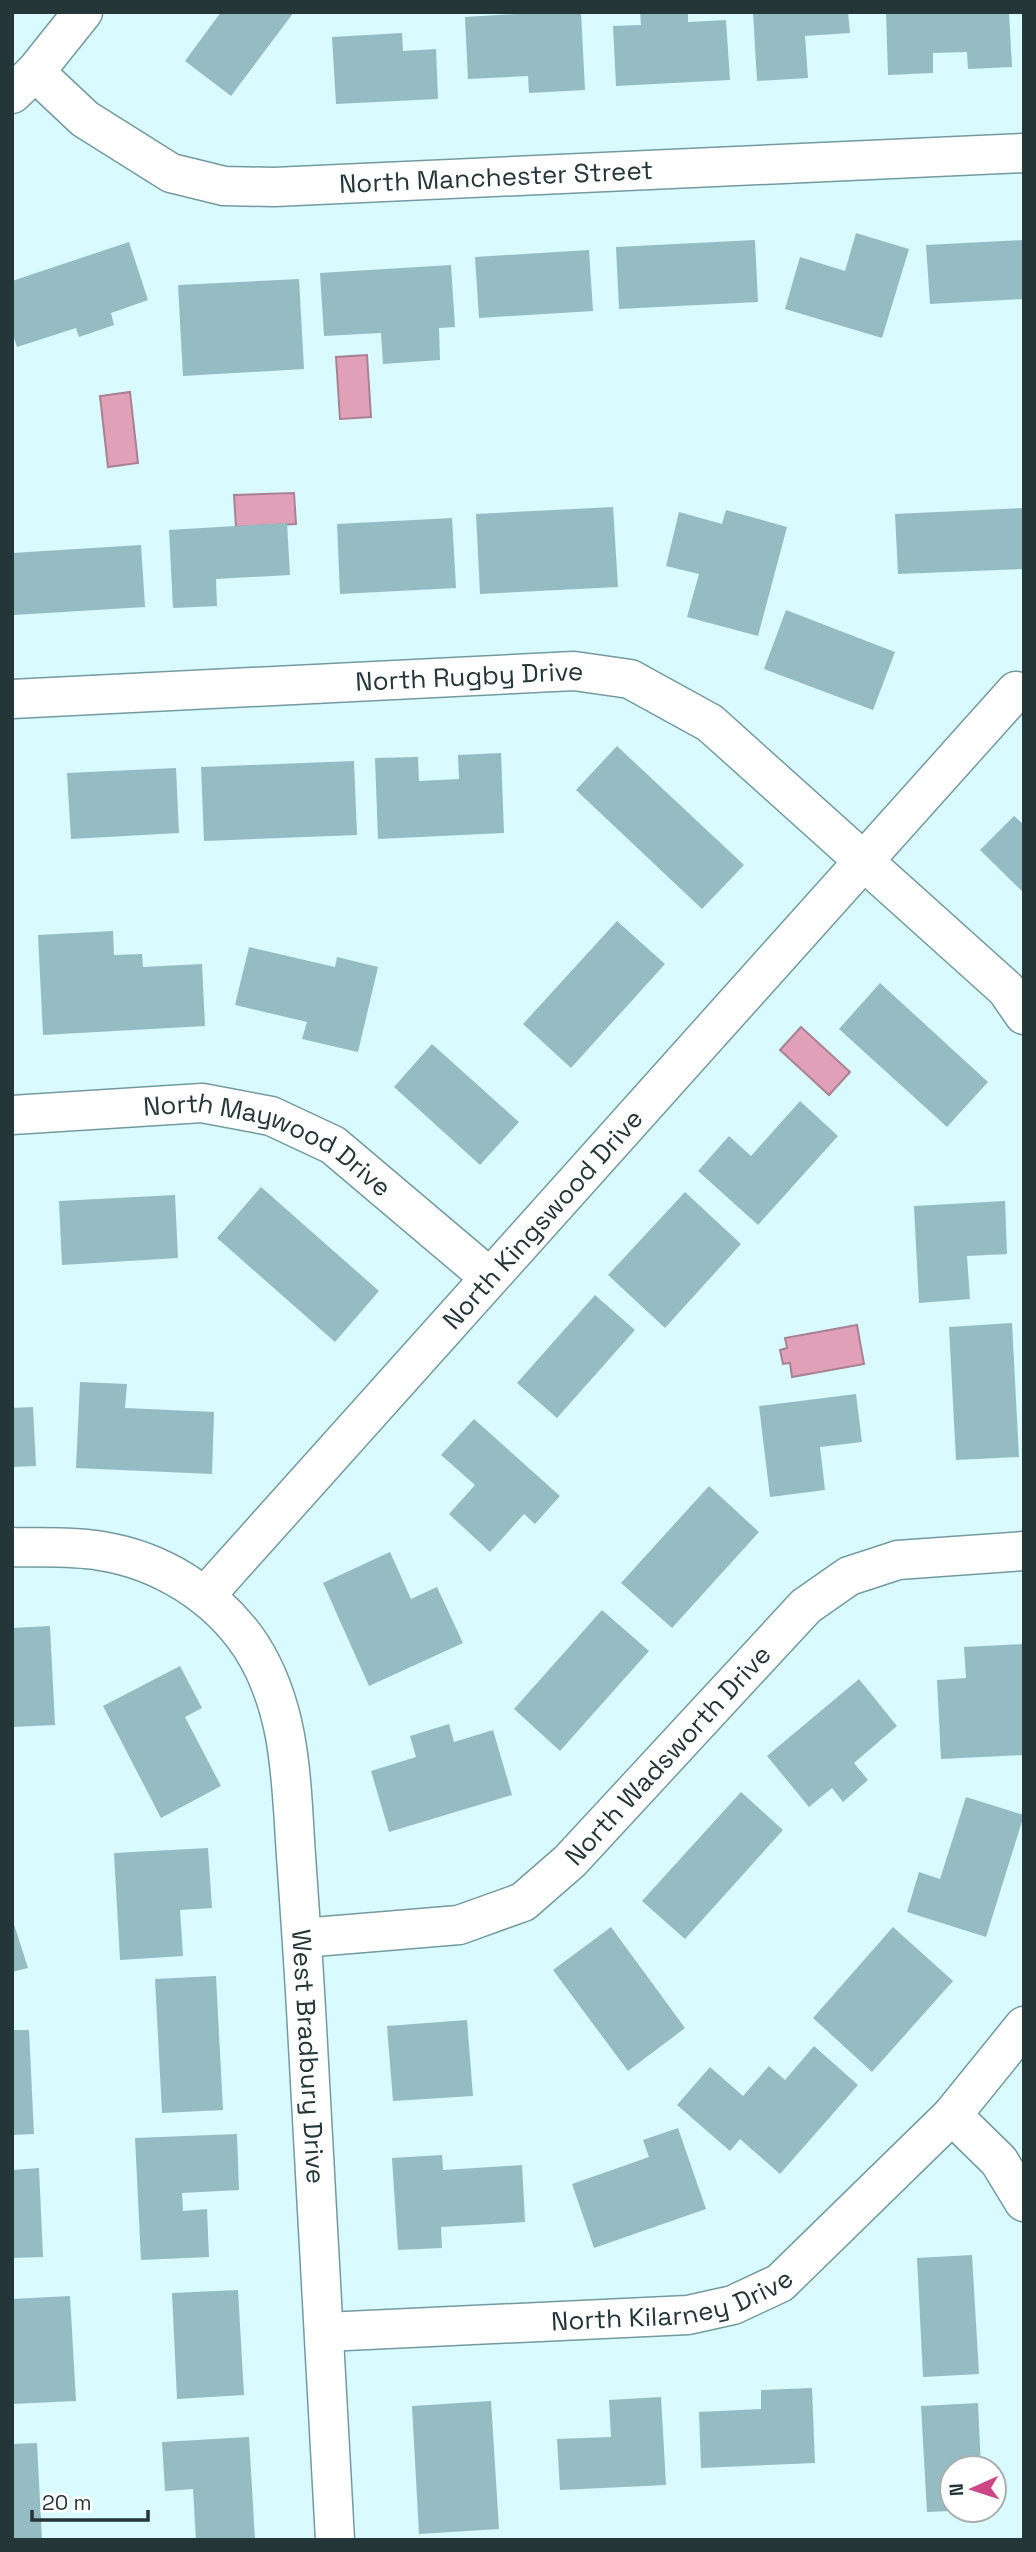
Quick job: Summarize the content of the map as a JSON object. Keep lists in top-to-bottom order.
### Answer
{
  "streets": {
    "street": [
      "North Manchester Street",
      "North Rugby Drive",
      "North Maywood Drive",
      "North Kingswood Drive",
      "North Wadsworth Drive",
      "West Bradbury Drive",
      "North Kilarney Drive"
    ]
  },
  "crossings": [
    ["North Rugby Drive", "North Kingswood Drive"],
    ["North Maywood Drive", "North Kingswood Drive"],
    ["North Kingswood Drive", "West Bradbury Drive"],
    ["North Wadsworth Drive", "West Bradbury Drive"],
    ["West Bradbury Drive", "North Kilarney Drive"]
  ],
  "scale_bar": "20 m",
  "north": "left"
}
